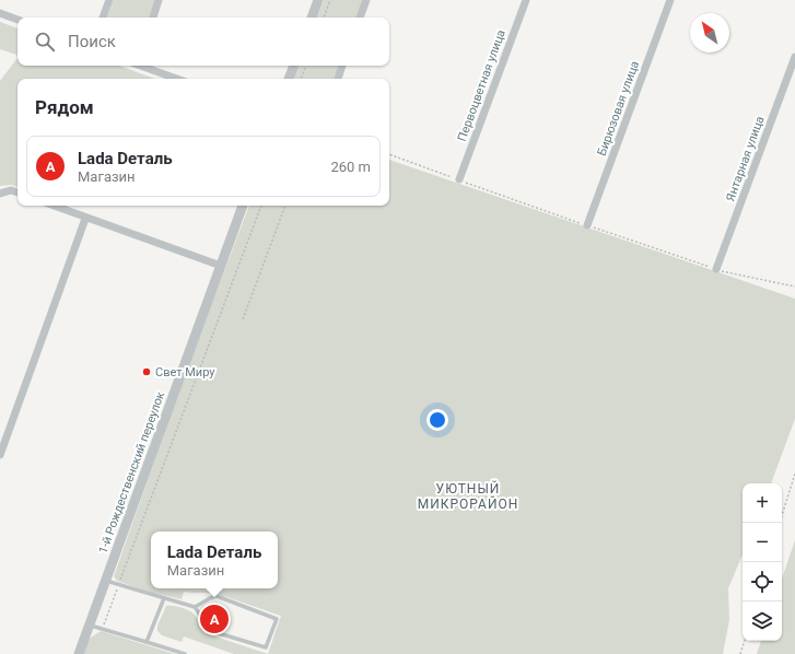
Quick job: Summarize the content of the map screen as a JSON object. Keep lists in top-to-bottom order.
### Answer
{
  "streets": {
    "street": [
      "Первоцветная улица",
      "Бирюзовая улица",
      "Янтарная улица",
      "1-й Рождественский переулок"
    ]
  },
  "districts": ["УЮТНЫЙ МИКРОРАЙОН"],
  "places": ["Свет Миру"],
  "north": "top left",
  "page": {
    "search": "Поиск",
    "heading": "Рядом",
    "list": [
      {
        "mark": "A",
        "name": "Lada Dеталь",
        "note": "Магазин",
        "value": "260 m"
      }
    ],
    "map_buttons": ["+", "−"],
    "popup": ["Lada Dеталь", "Магазин"],
    "pins": "A"
  }
}
